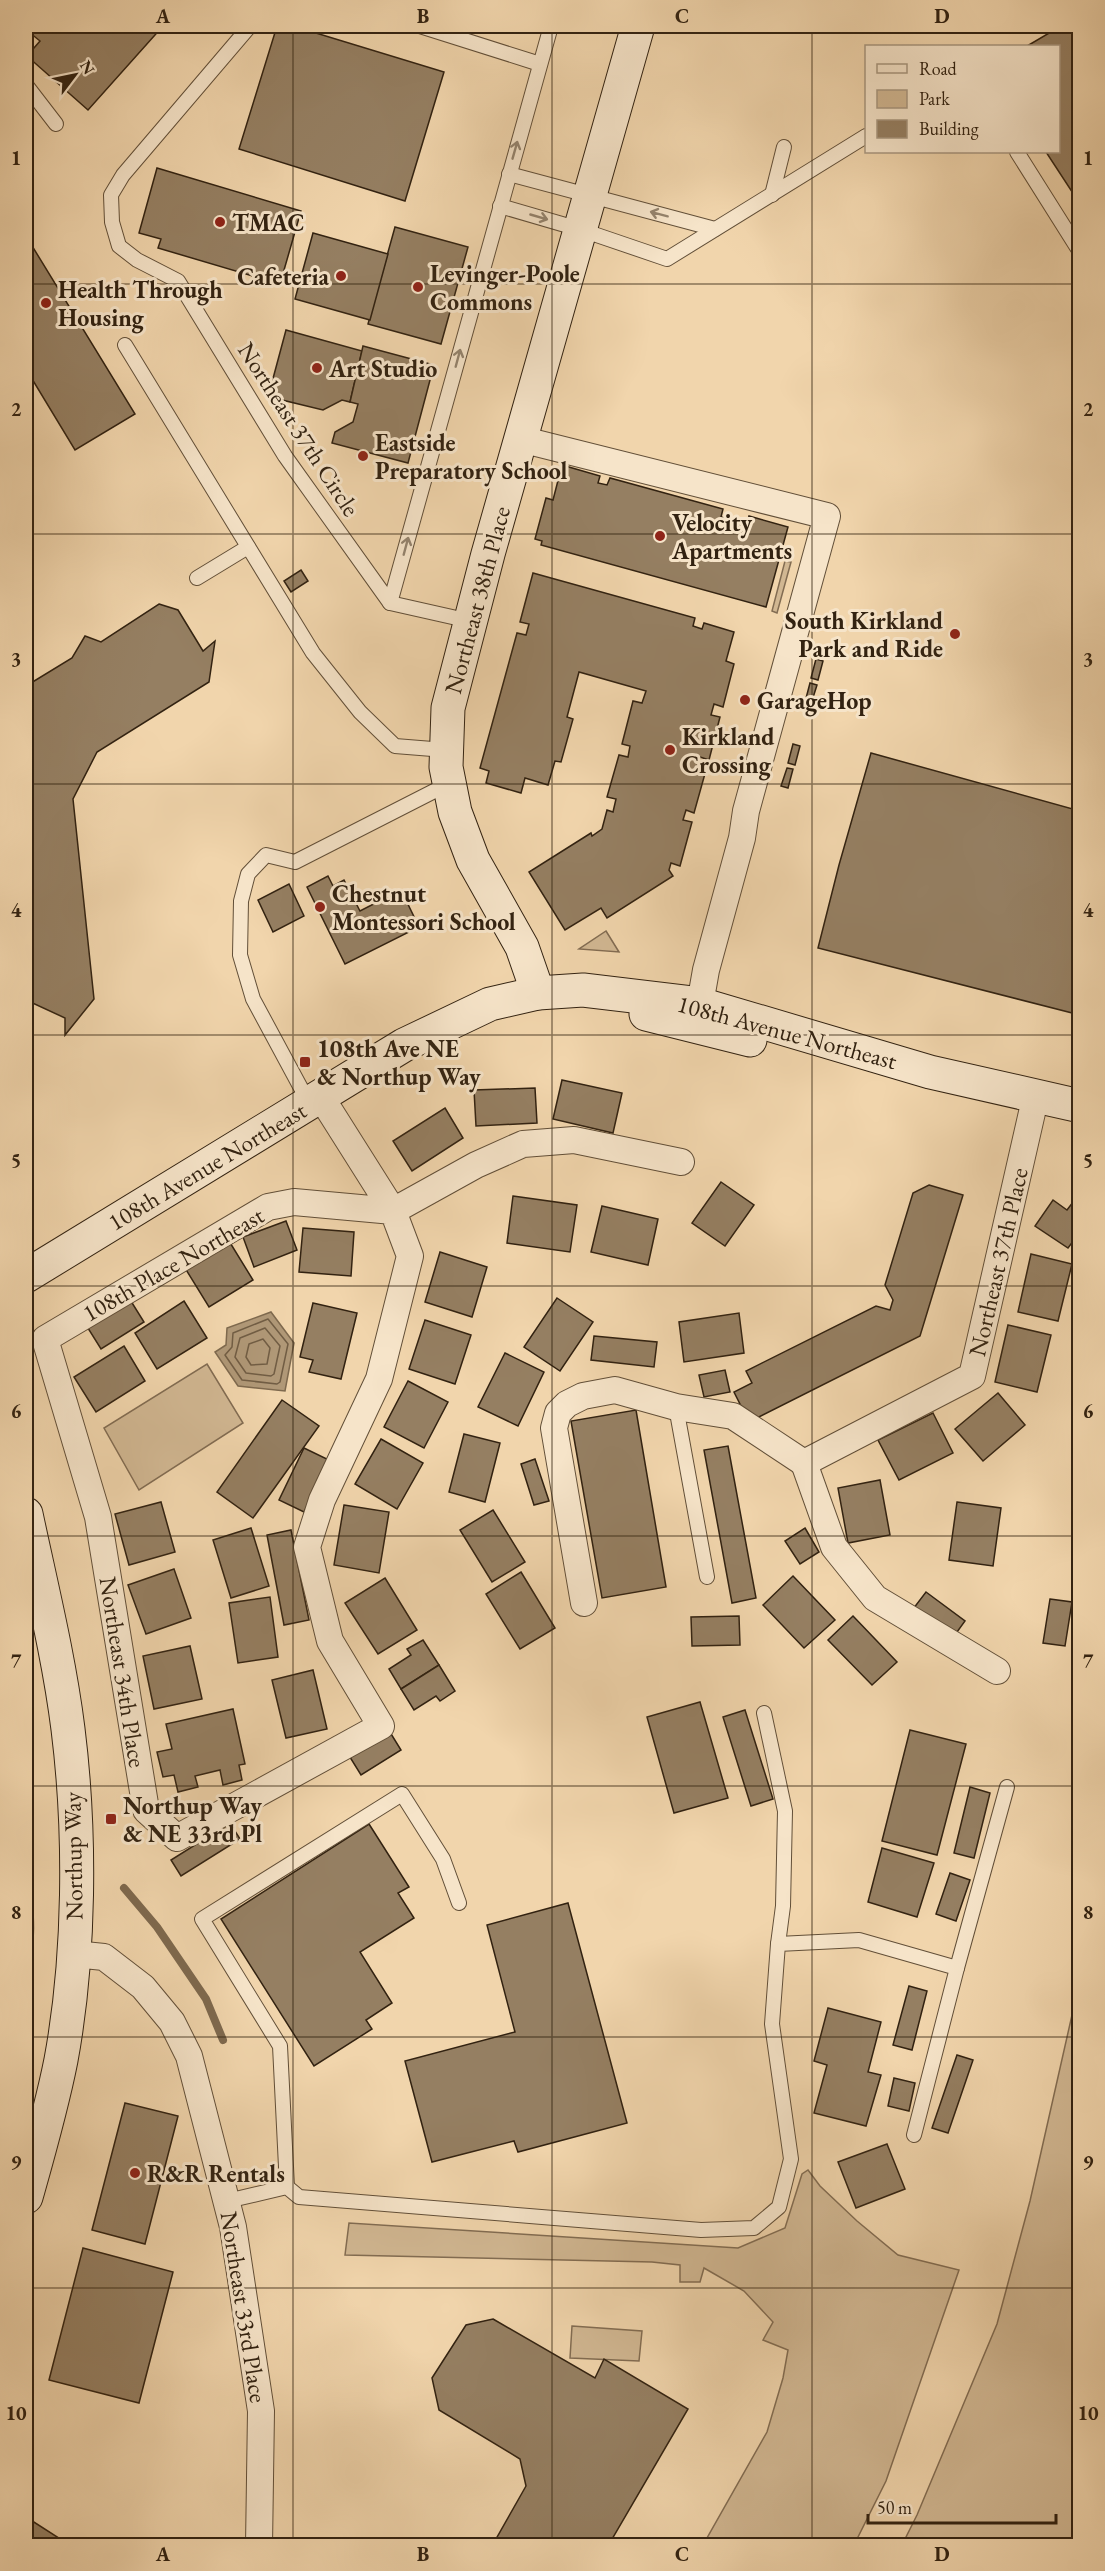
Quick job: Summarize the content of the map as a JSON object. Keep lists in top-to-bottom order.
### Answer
{
  "streets": {
    "main road": ["Northeast 38th Place", "108th Avenue Northeast", "Northup Way"],
    "street": [
      "Northeast 37th Place",
      "108th Place Northeast",
      "Northeast 34th Place",
      "Northeast 33rd Place"
    ],
    "lane": ["Northeast 37th Circle"]
  },
  "crossings": [
    ["Northeast 38th Place", "108th Avenue Northeast"],
    ["108th Avenue Northeast", "Northeast 37th Place"],
    ["108th Place Northeast", "Northeast 34th Place"],
    ["Northup Way", "Northeast 33rd Place"]
  ],
  "places": {
    "other": [
      "TMAC",
      "Cafeteria",
      "Levinger-Poole Commons",
      "Health Through Housing",
      "Art Studio",
      "Eastside Preparatory School",
      "Velocity Apartments",
      "South Kirkland Park and Ride",
      "GarageHop",
      "Kirkland Crossing",
      "Chestnut Montessori School",
      "R&R Rentals"
    ],
    "transit": ["108th Ave NE & Northup Way", "Northup Way & NE 33rd Pl"]
  },
  "legend": ["Road", "Park", "Building"],
  "scale_bar": "50 m",
  "north": "top right",
  "grid": {
    "columns": [
      "A",
      "B",
      "C",
      "D"
    ],
    "rows": [
      "1",
      "2",
      "3",
      "4",
      "5",
      "6",
      "7",
      "8",
      "9",
      "10"
    ]
  }
}
